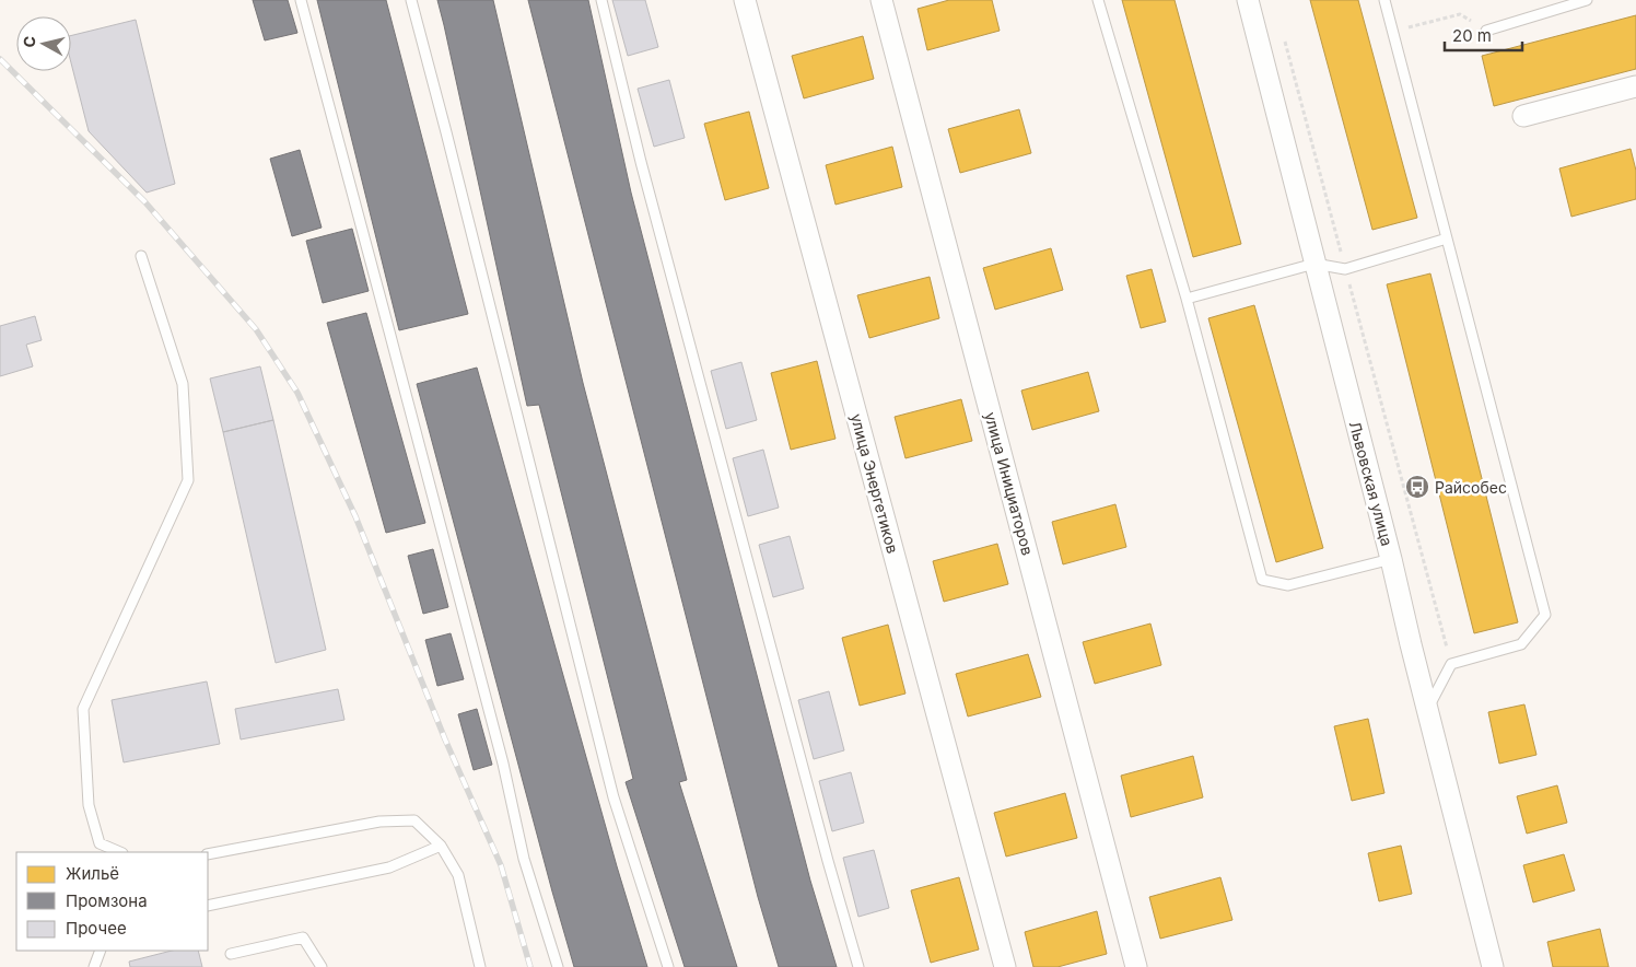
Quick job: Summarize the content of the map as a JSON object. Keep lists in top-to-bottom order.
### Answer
{
  "streets": {
    "street": ["улица Энергетиков", "улица Инициаторов", "Львовская улица"]
  },
  "places": {
    "bus stop": ["Райсобес"]
  },
  "legend": ["Жильё", "Промзона", "Прочее"],
  "scale_bar": "20 m",
  "north": "left"
}
